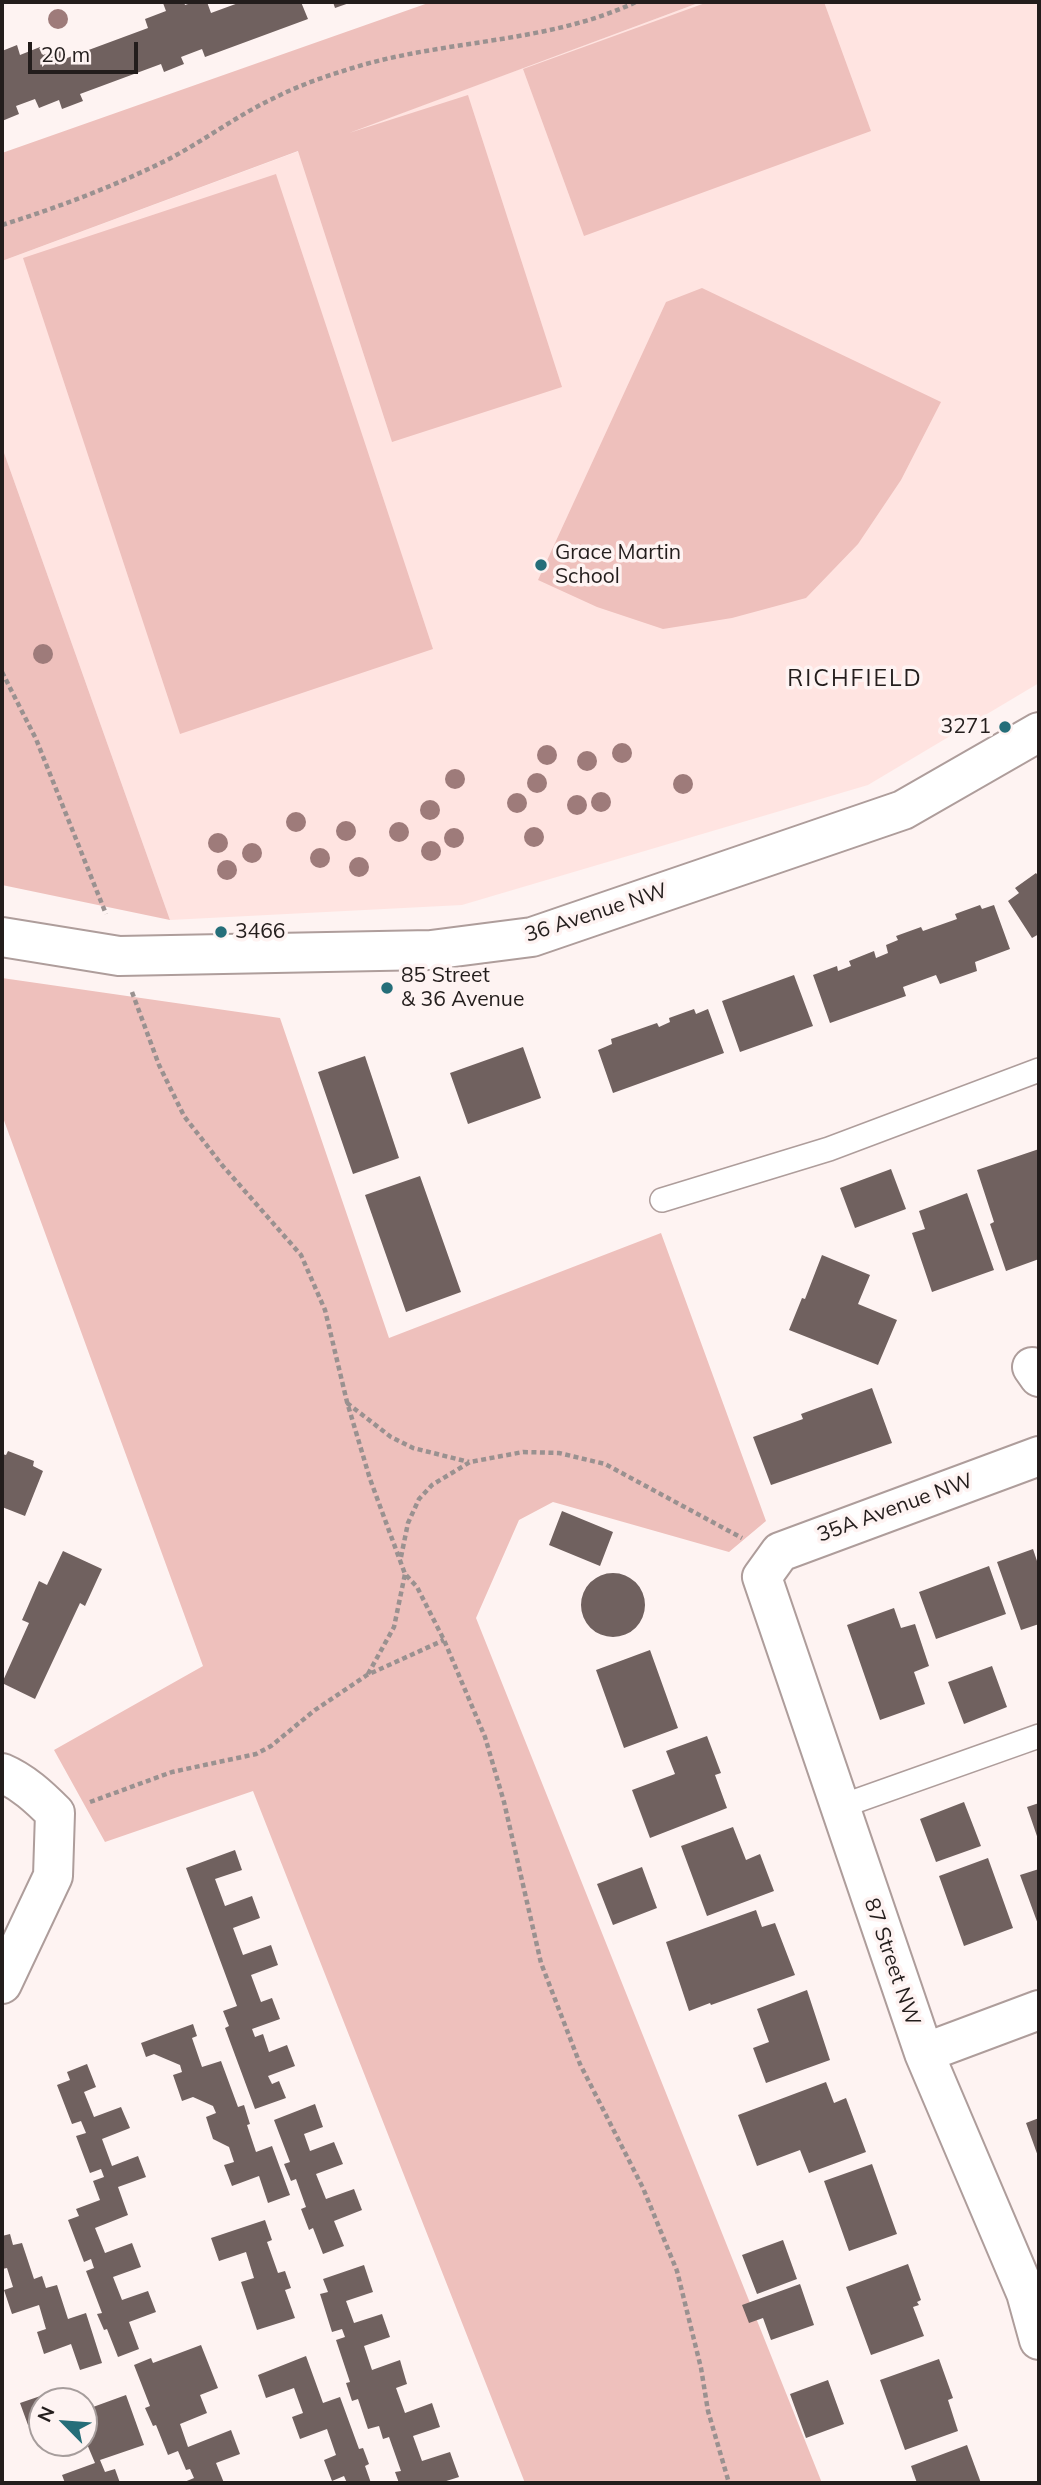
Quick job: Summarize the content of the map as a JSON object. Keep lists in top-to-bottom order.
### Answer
{
  "streets": {
    "street": ["36 Avenue NW", "35A Avenue NW", "87 Street NW"]
  },
  "crossings": [
    ["35A Avenue NW", "87 Street NW"]
  ],
  "districts": ["RICHFIELD"],
  "places": [
    "Grace Martin School",
    "3271",
    "3466",
    "85 Street & 36 Avenue"
  ],
  "scale_bar": "20 m",
  "north": "top left"
}
